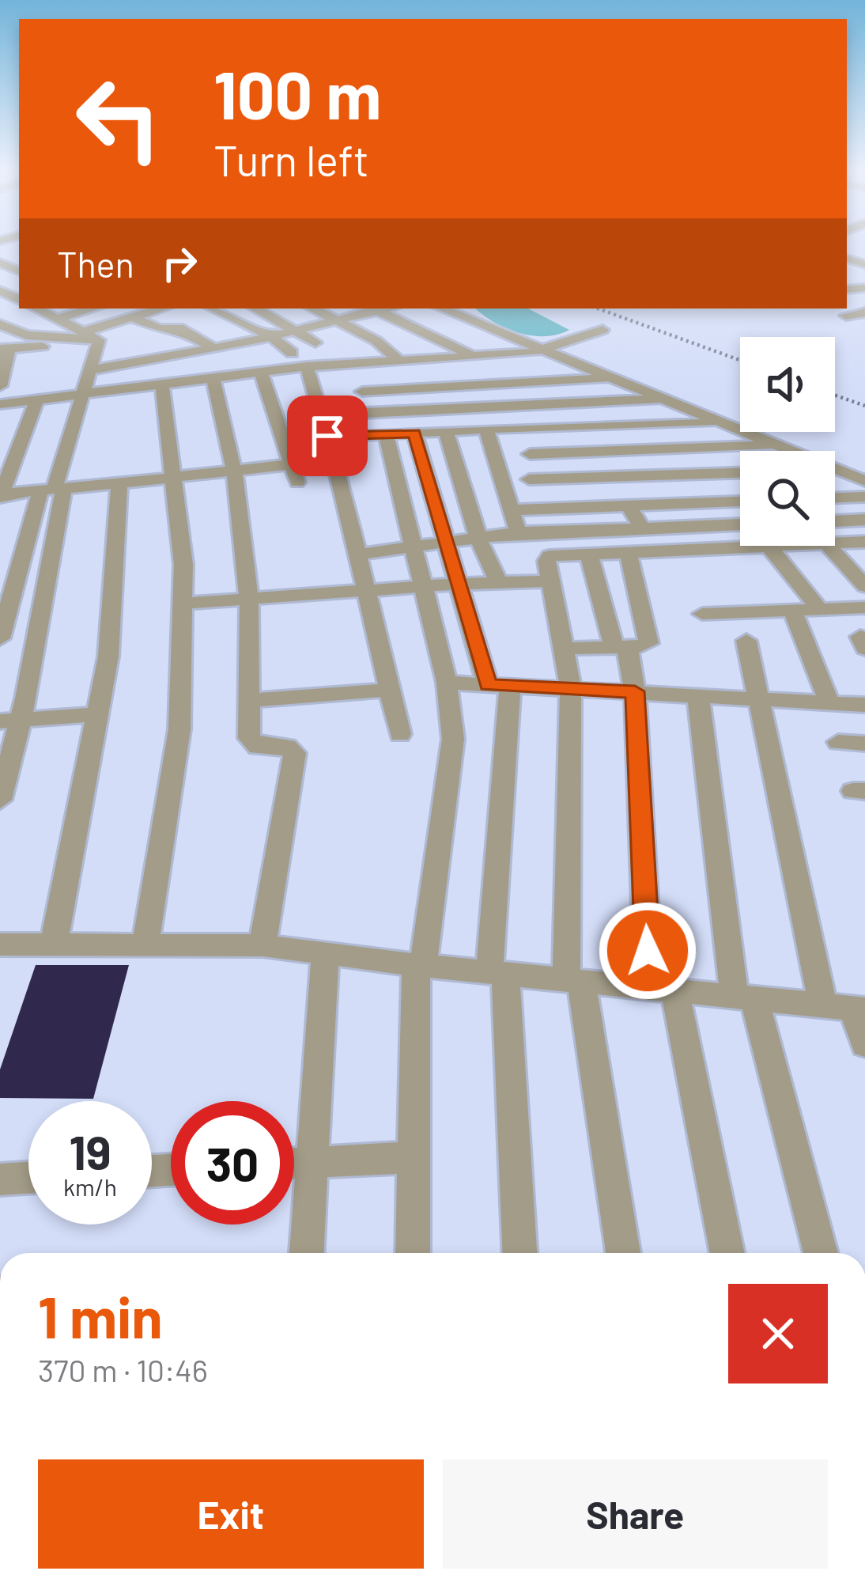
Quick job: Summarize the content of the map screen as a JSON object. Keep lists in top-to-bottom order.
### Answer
{
  "page": {
    "turn": ["100 m", "Turn left"],
    "then": "Then",
    "speed": "19 km/h",
    "limit": "30",
    "heading": ["1 min", "370 m · 10:46"],
    "buttons": ["Exit", "Share"]
  }
}
